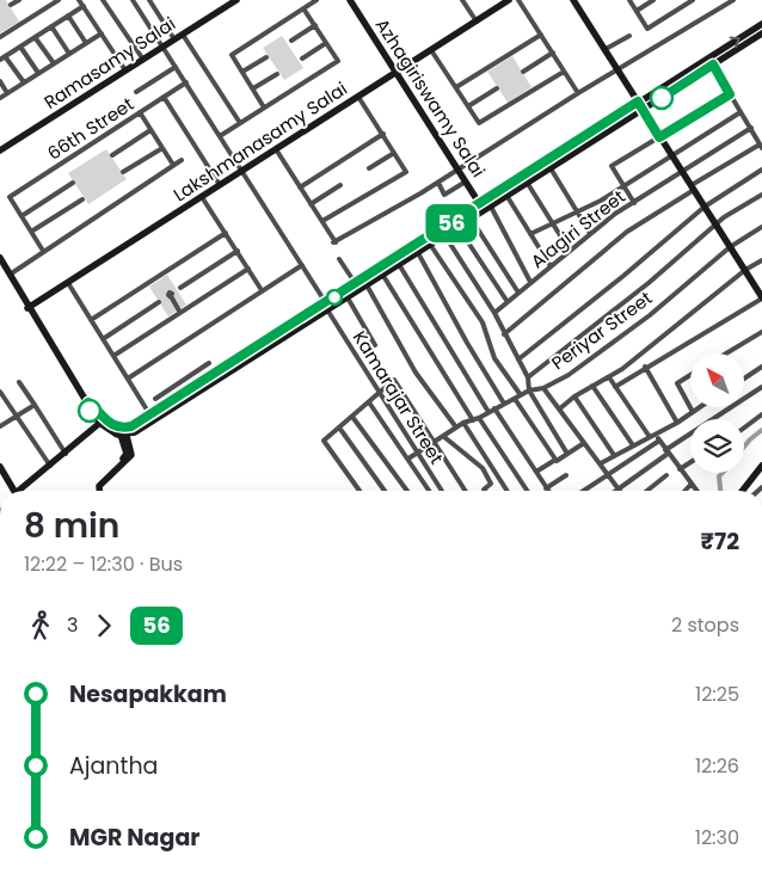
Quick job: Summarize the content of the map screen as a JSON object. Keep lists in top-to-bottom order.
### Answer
{
  "streets": {
    "main road": ["Ramasamy Salai", "Azhagiriswamy Salai", "Lakshmanasamy Salai"],
    "street": [
      "66th Street",
      "Alagiri Street",
      "Periyar Street",
      "Kamarajar Street"
    ]
  },
  "crossings": [
    ["Ramasamy Salai", "Kamarajar Street"],
    ["Azhagiriswamy Salai", "Lakshmanasamy Salai"],
    ["66th Street", "Kamarajar Street"],
    ["Lakshmanasamy Salai", "Kamarajar Street"],
    ["Periyar Street", "Kamarajar Street"]
  ],
  "lines": ["bus line 56"],
  "north": "top left",
  "page": {
    "on_map": "56",
    "heading": ["8 min", "12:22 – 12:30 · Bus", "₹72"],
    "legs": ["3", "56", "2 stops"],
    "list": [
      {
        "name": "Nesapakkam",
        "value": "12:25"
      },
      {
        "name": "Ajantha",
        "value": "12:26"
      },
      {
        "name": "MGR Nagar",
        "value": "12:30"
      }
    ]
  }
}
